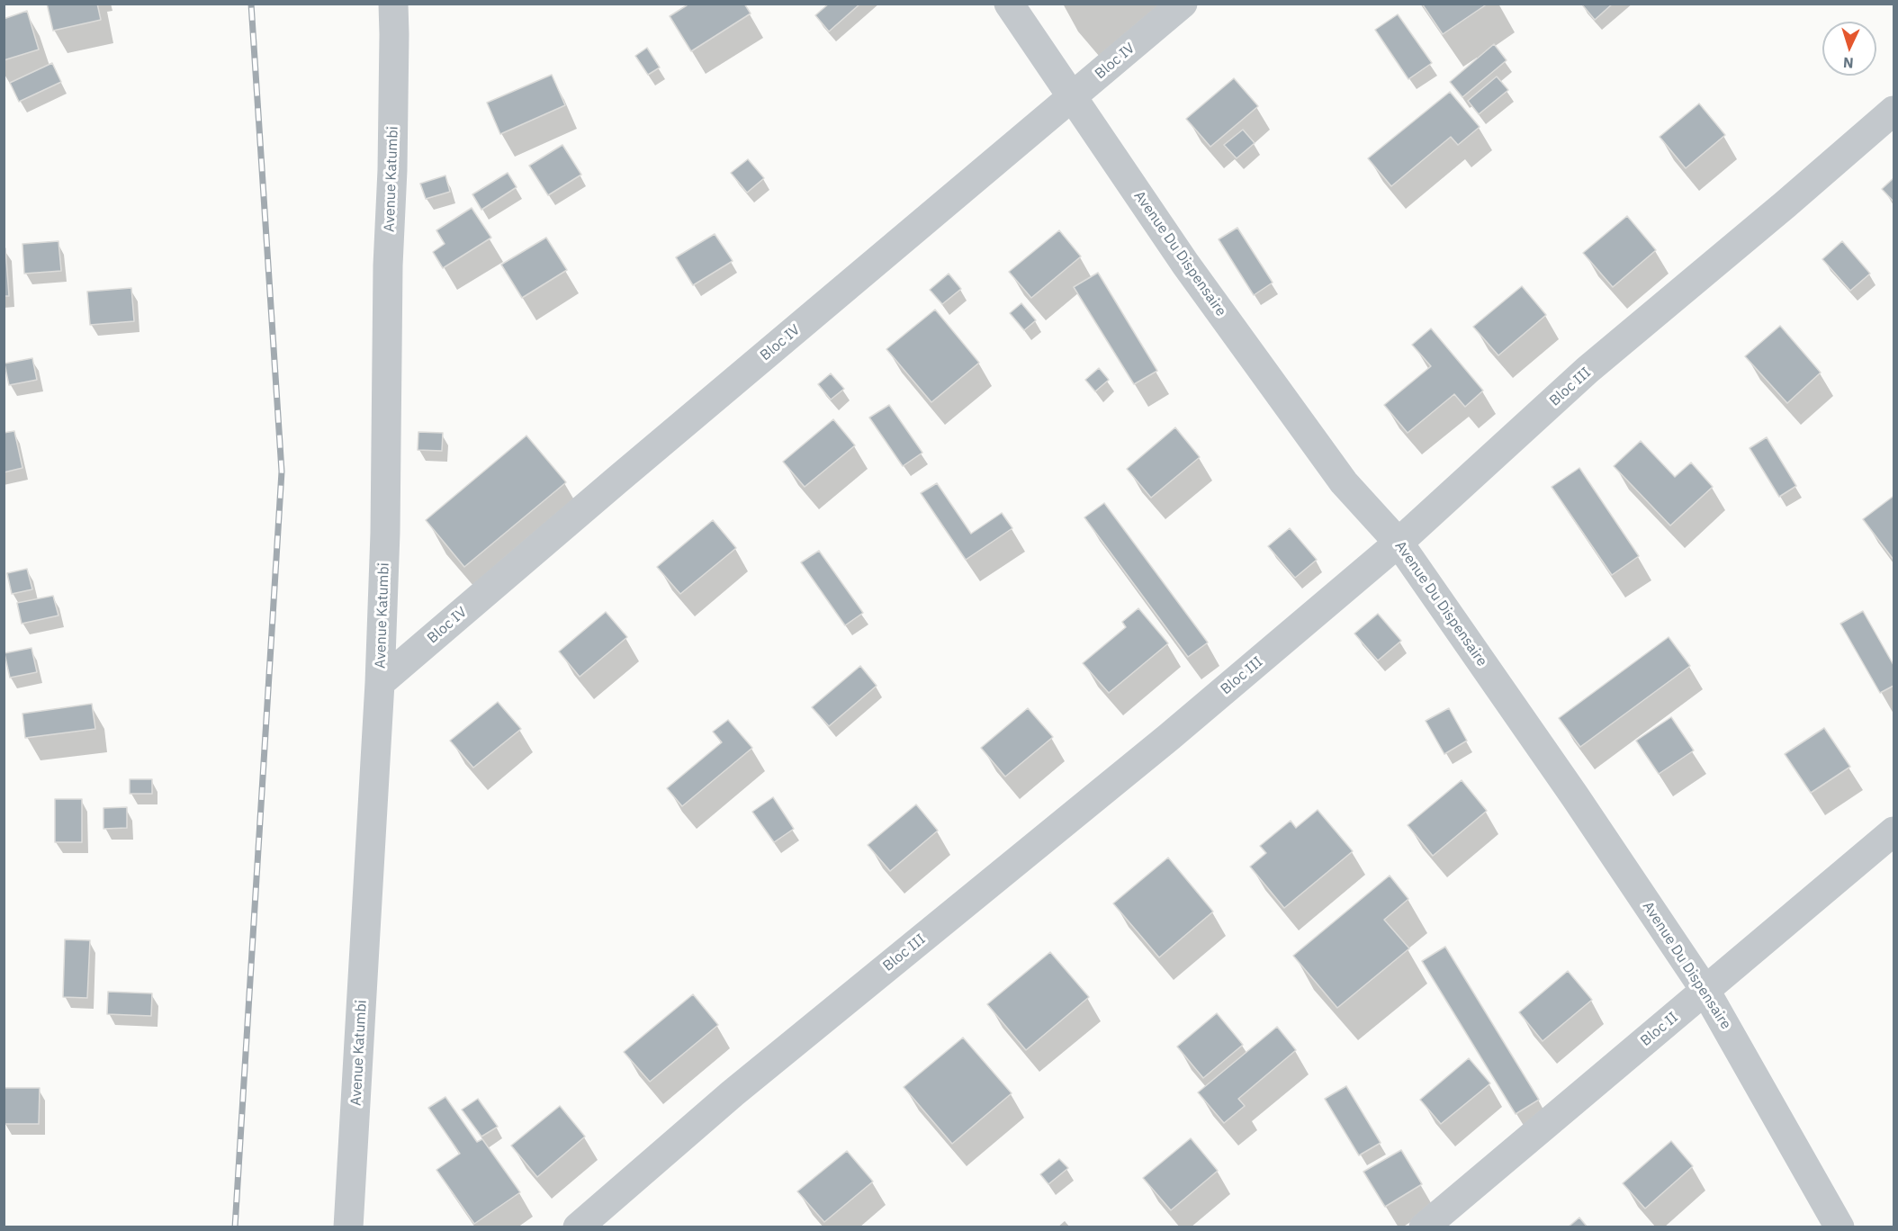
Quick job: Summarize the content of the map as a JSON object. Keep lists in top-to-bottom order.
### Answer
{
  "streets": {
    "street": [
      "Bloc IV",
      "Avenue Katumbi",
      "Avenue Du Dispensaire",
      "Bloc III",
      "Bloc II"
    ]
  },
  "crossings": [
    ["Bloc IV", "Avenue Katumbi"],
    ["Bloc IV", "Avenue Du Dispensaire"],
    ["Avenue Du Dispensaire", "Bloc III"],
    ["Avenue Du Dispensaire", "Bloc II"]
  ],
  "north": "bottom"
}
